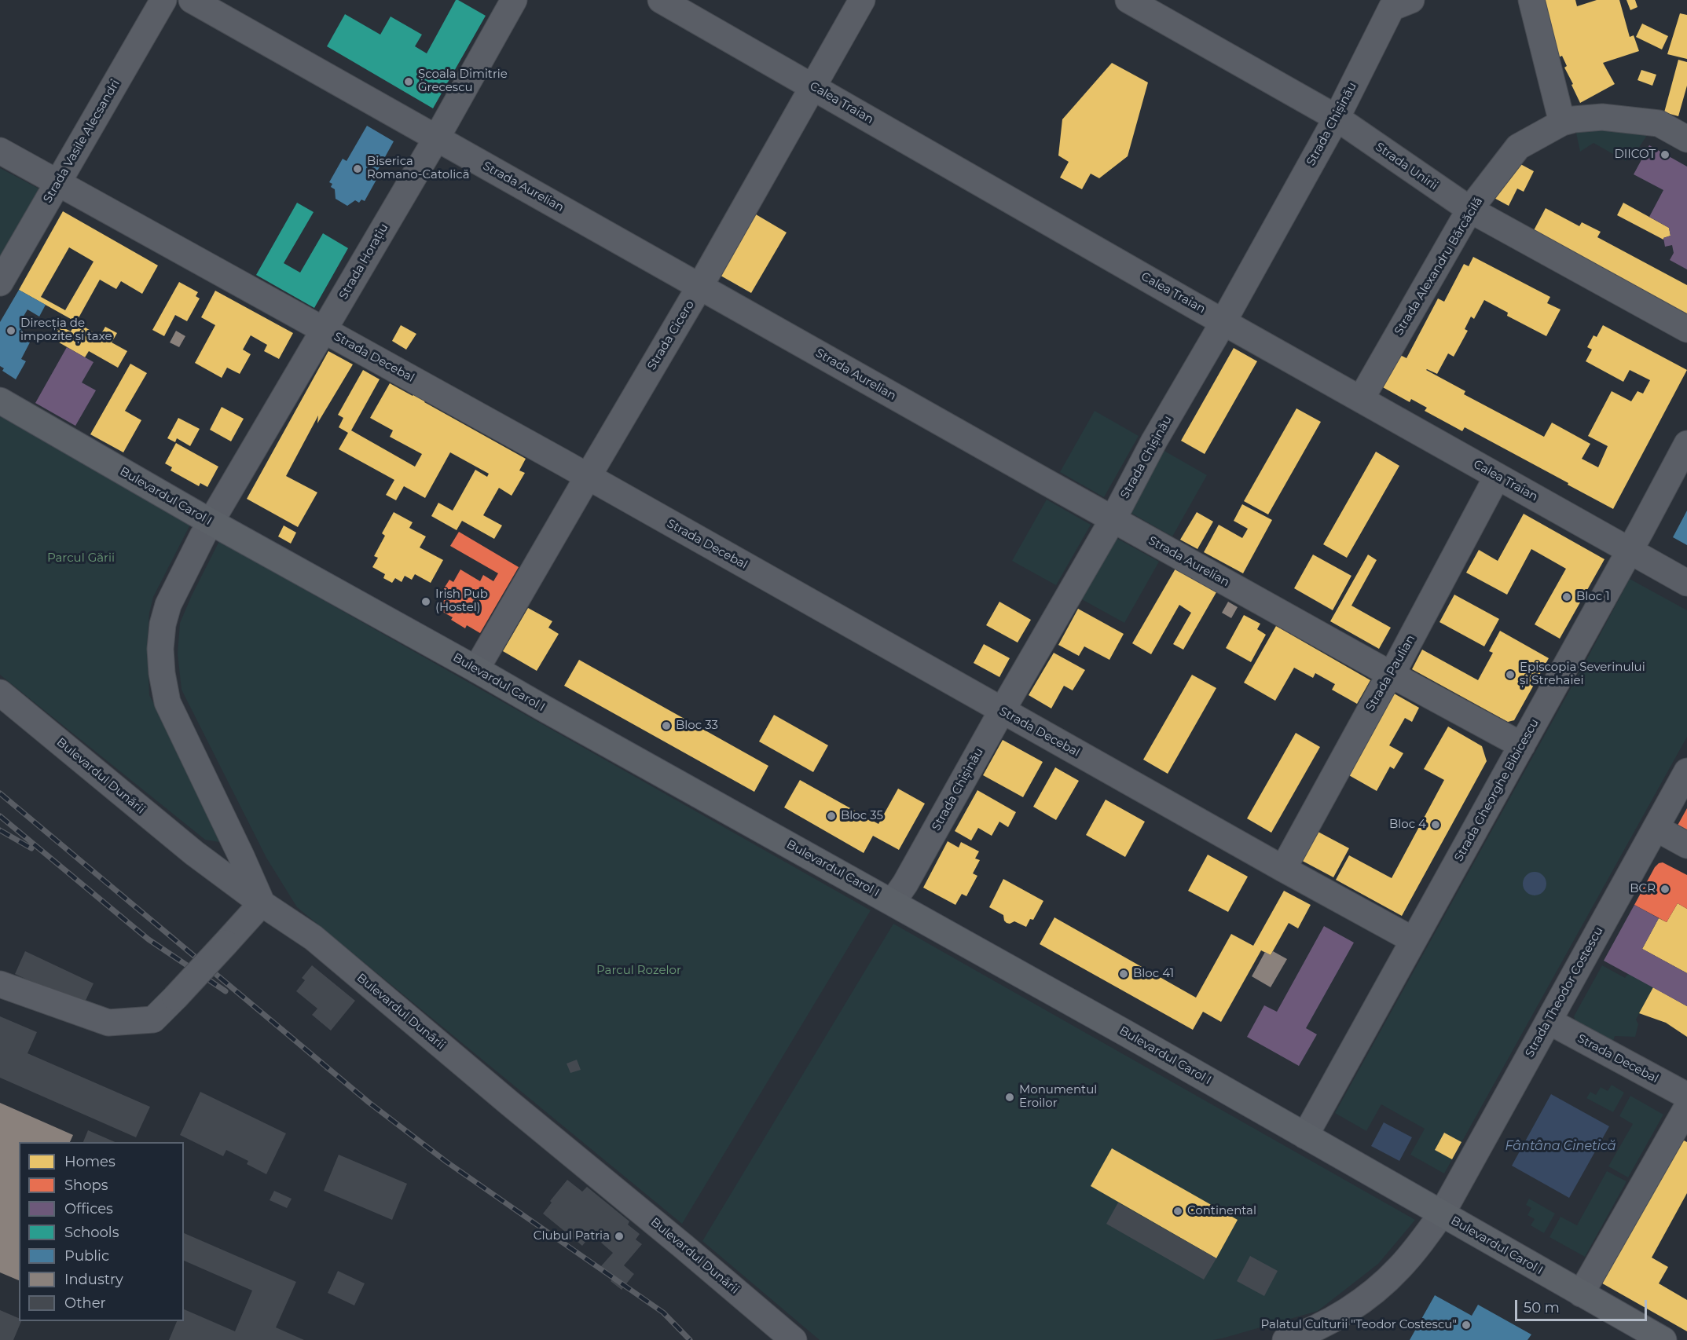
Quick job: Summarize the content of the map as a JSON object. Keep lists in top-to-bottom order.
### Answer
{
  "streets": {
    "main road": ["Bulevardul Carol I"],
    "street": [
      "Calea Traian",
      "Strada Chișinău",
      "Strada Vasile Alecsandri",
      "Strada Unirii",
      "Strada Aurelian",
      "Strada Horațiu",
      "Strada Alexandru Bărcăcilă",
      "Strada Cicero",
      "Strada Decebal",
      "Strada Paulian",
      "Bulevardul Dunării",
      "Strada Gheorghe Bibicescu",
      "Strada Theodor Costescu"
    ]
  },
  "crossings": [
    ["Calea Traian", "Strada Chișinău"],
    ["Calea Traian", "Strada Alexandru Bărcăcilă"],
    ["Calea Traian", "Strada Cicero"],
    ["Calea Traian", "Strada Paulian"],
    ["Calea Traian", "Strada Gheorghe Bibicescu"],
    ["Strada Chișinău", "Strada Unirii"],
    ["Strada Chișinău", "Strada Aurelian"],
    ["Strada Chișinău", "Strada Decebal"],
    ["Strada Chișinău", "Bulevardul Carol I"],
    ["Strada Vasile Alecsandri", "Strada Decebal"],
    ["Strada Unirii", "Strada Alexandru Bărcăcilă"],
    ["Strada Aurelian", "Strada Horațiu"],
    ["Strada Aurelian", "Strada Cicero"],
    ["Strada Aurelian", "Strada Paulian"],
    ["Strada Aurelian", "Strada Gheorghe Bibicescu"],
    ["Strada Horațiu", "Strada Decebal"],
    ["Strada Horațiu", "Bulevardul Carol I"],
    ["Strada Horațiu", "Bulevardul Dunării"],
    ["Strada Cicero", "Strada Decebal"],
    ["Strada Cicero", "Bulevardul Carol I"],
    ["Strada Decebal", "Strada Paulian"],
    ["Strada Decebal", "Strada Gheorghe Bibicescu"],
    ["Strada Decebal", "Strada Theodor Costescu"],
    ["Bulevardul Carol I", "Strada Gheorghe Bibicescu"],
    ["Bulevardul Carol I", "Strada Theodor Costescu"]
  ],
  "water": ["Fântâna Cinetică"],
  "parks": ["Parcul Gării", "Parcul Rozelor"],
  "places": [
    "Școala Dimitrie Grecescu",
    "DIICOT",
    "Biserica Romano-Catolică",
    "Direcția de impozite și taxe",
    "Bloc 1",
    "Irish Pub (Hostel)",
    "Episcopia Severinului și Strehaiei",
    "Bloc 33",
    "Bloc 35",
    "Bloc 4",
    "BCR",
    "Bloc 41",
    "Monumentul Eroilor",
    "Continental",
    "Clubul Patria",
    "Palatul Culturii \"Teodor Costescu\""
  ],
  "legend": [
    "Homes",
    "Shops",
    "Offices",
    "Schools",
    "Public",
    "Industry",
    "Other"
  ],
  "scale_bar": "50 m"
}
